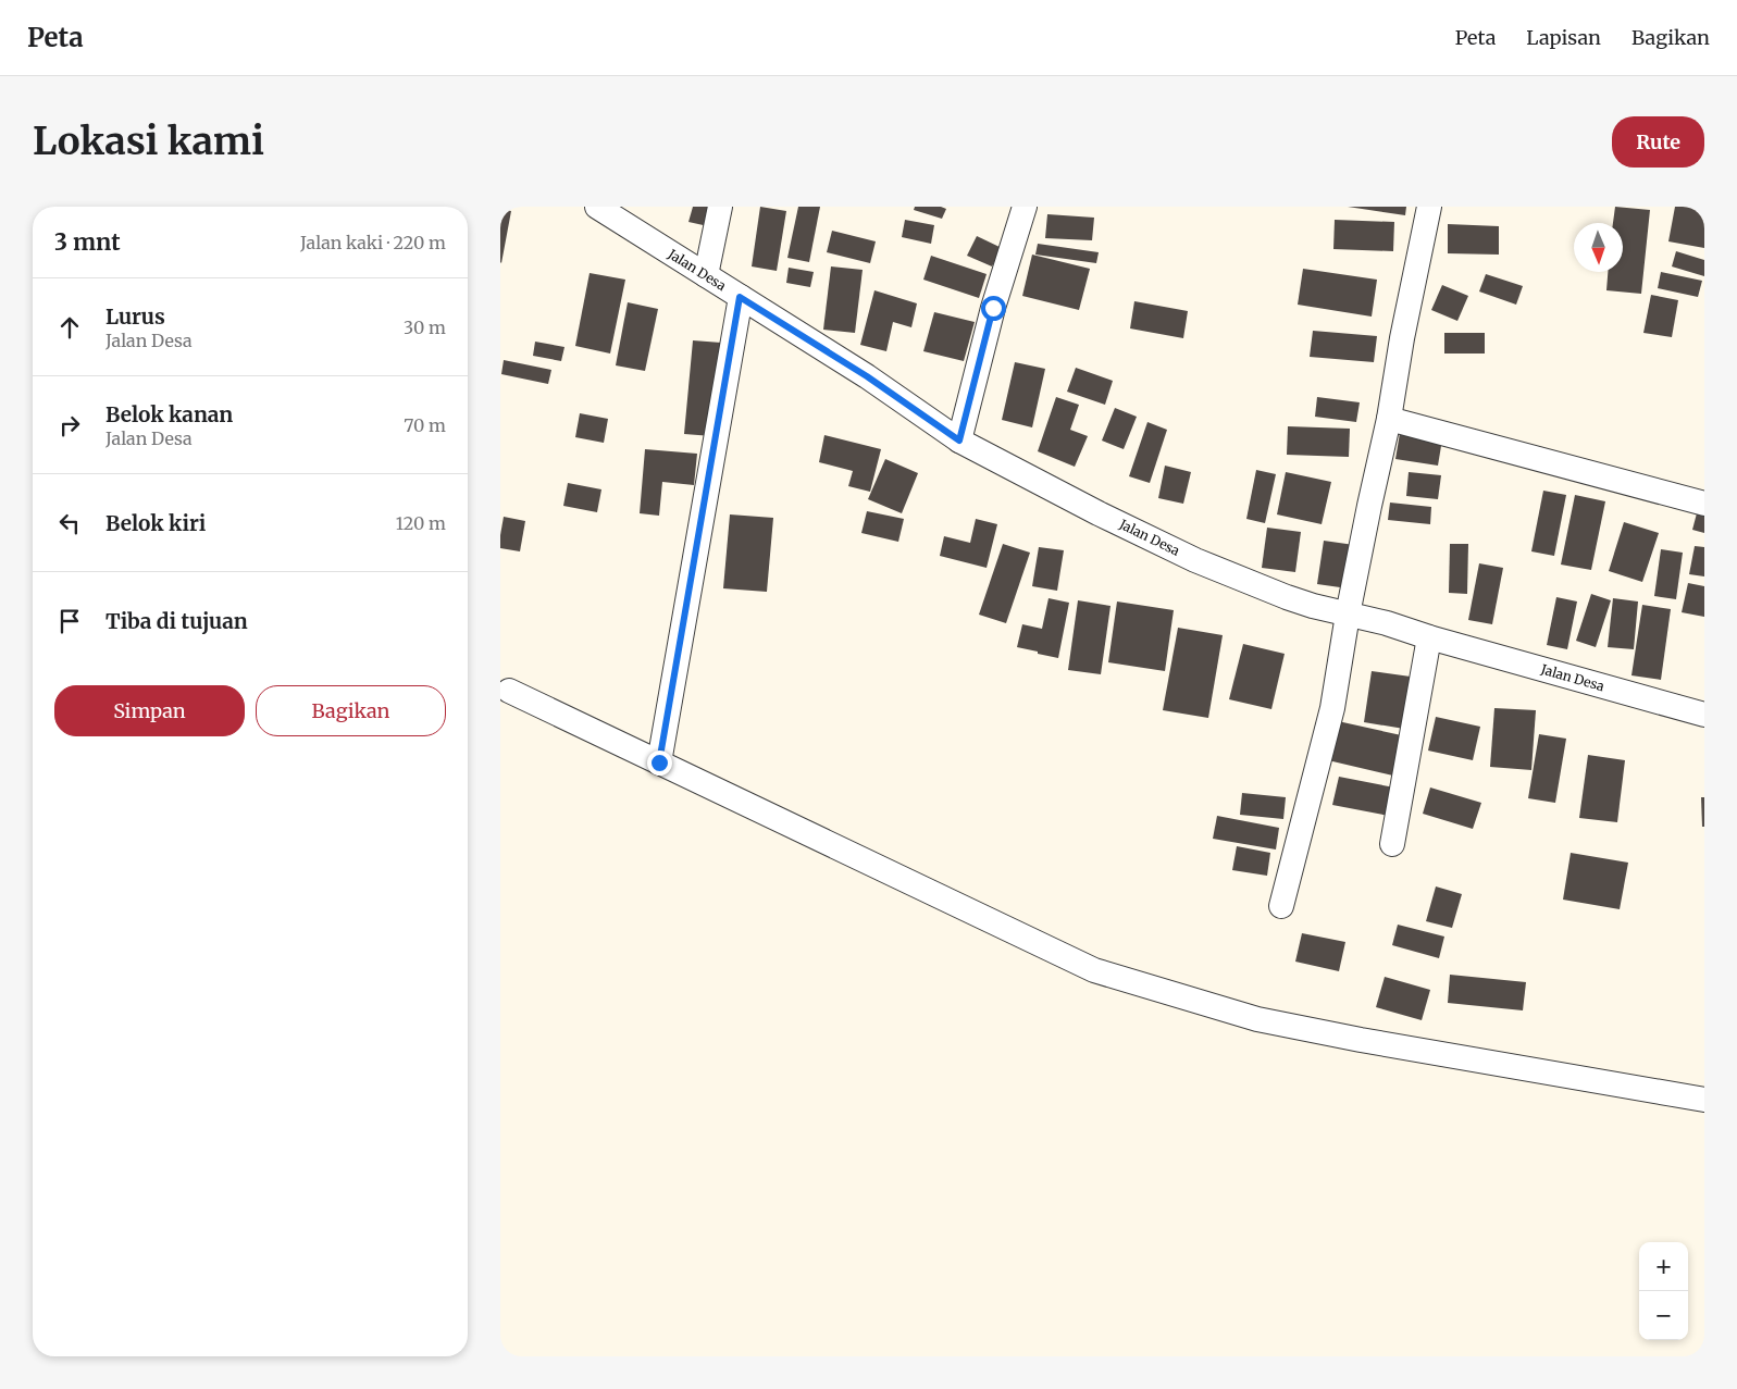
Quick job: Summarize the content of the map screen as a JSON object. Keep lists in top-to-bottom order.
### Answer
{
  "streets": {
    "street": ["Jalan Desa"]
  },
  "north": "bottom",
  "page": {
    "header": "Peta",
    "nav": ["Peta", "Lapisan", "Bagikan"],
    "buttons": [
      "Rute",
      ["Simpan", "Bagikan"]
    ],
    "title": "Lokasi kami",
    "heading": ["3 mnt", "Jalan kaki · 220 m"],
    "list": [
      ["Lurus", "Jalan Desa", "30 m"],
      ["Belok kanan", "Jalan Desa", "70 m"],
      ["Belok kiri", "120 m"],
      "Tiba di tujuan"
    ],
    "map_buttons": ["+", "−"]
  }
}
